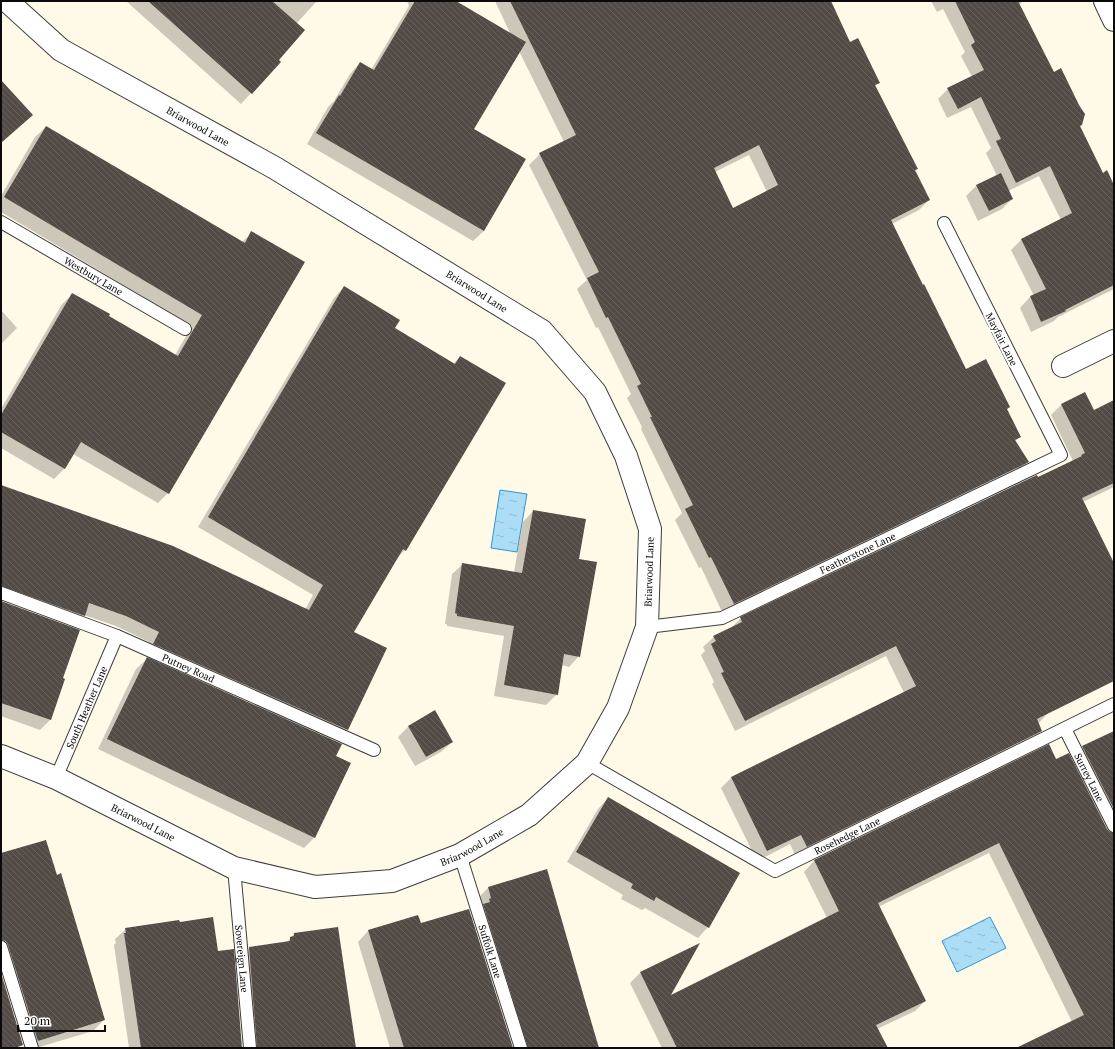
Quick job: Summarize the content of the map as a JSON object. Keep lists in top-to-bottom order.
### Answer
{
  "streets": {
    "street": ["Briarwood Lane"],
    "lane": [
      "Westbury Lane",
      "Mayfair Lane",
      "Featherstone Lane",
      "Putney Road",
      "South Heather Lane",
      "Surrey Lane",
      "Rosehedge Lane",
      "Suffolk Lane",
      "Sovereign Lane"
    ]
  },
  "crossings": [
    ["Briarwood Lane", "Featherstone Lane"],
    ["Briarwood Lane", "South Heather Lane"],
    ["Briarwood Lane", "Rosehedge Lane"],
    ["Briarwood Lane", "Suffolk Lane"],
    ["Briarwood Lane", "Sovereign Lane"],
    ["Mayfair Lane", "Featherstone Lane"],
    ["Putney Road", "South Heather Lane"],
    ["Surrey Lane", "Rosehedge Lane"]
  ],
  "scale_bar": "20 m"
}
